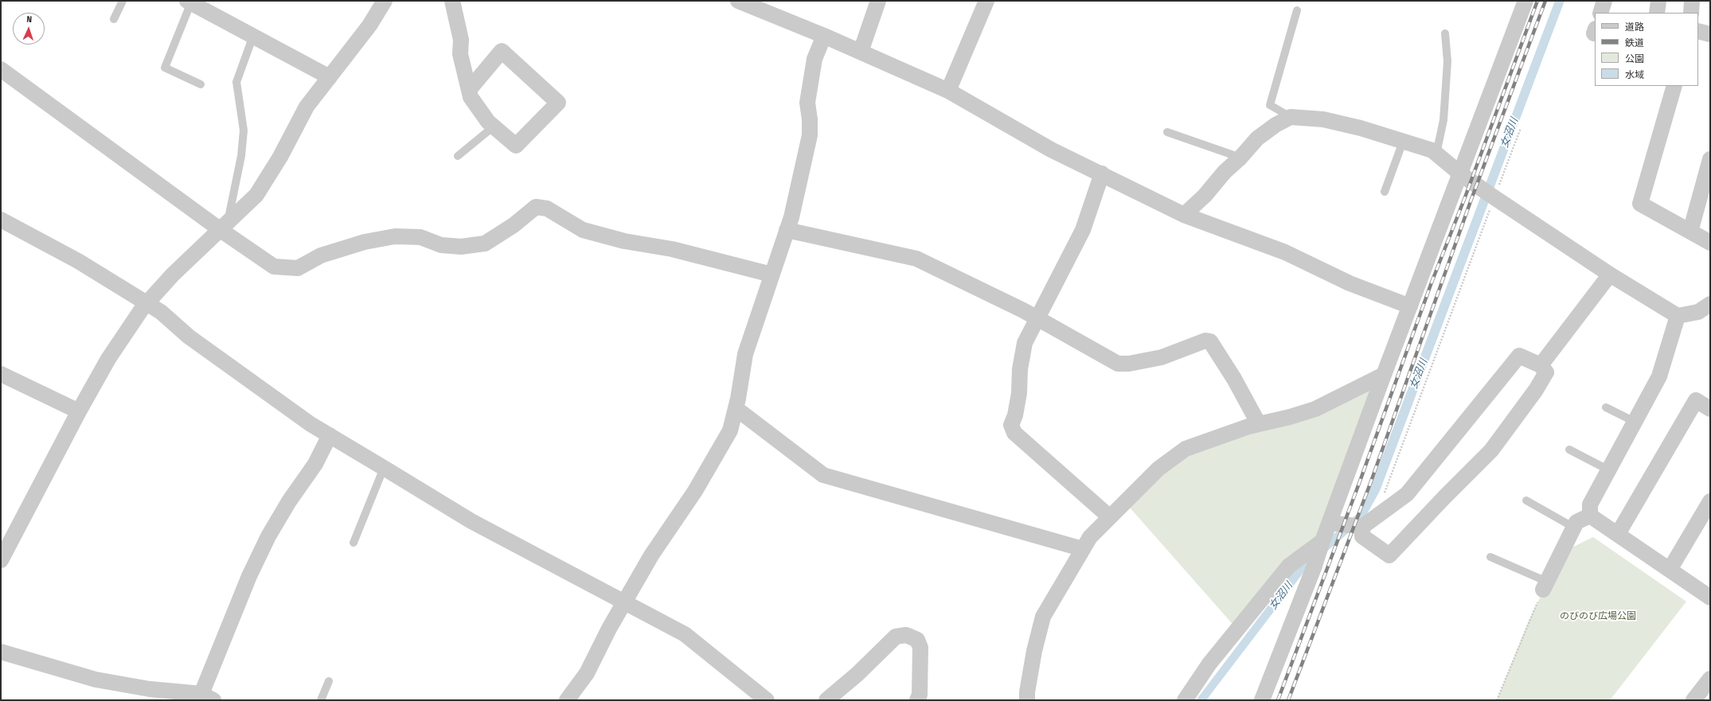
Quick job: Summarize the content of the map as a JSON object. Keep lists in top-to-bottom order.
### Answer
{
  "water": ["女沼川"],
  "parks": ["のびのび広場公園"],
  "legend": [
    "道路",
    "鉄道",
    "公園",
    "水域"
  ],
  "north": "top"
}
